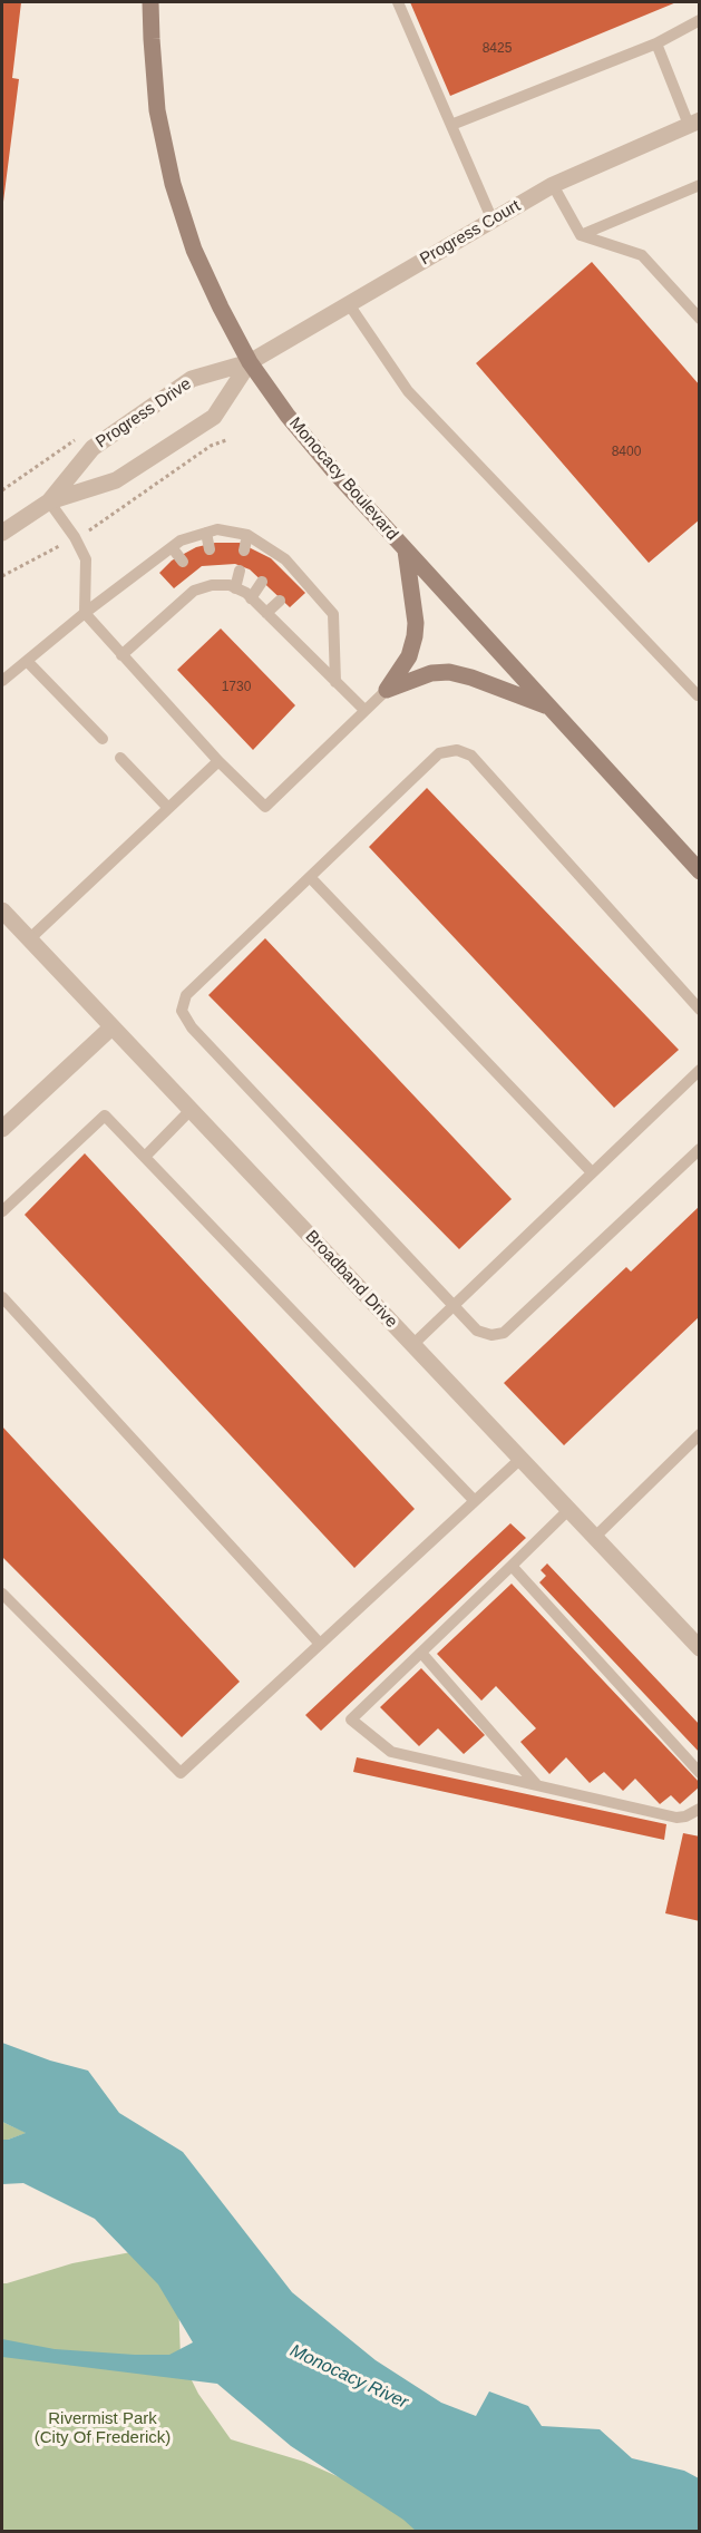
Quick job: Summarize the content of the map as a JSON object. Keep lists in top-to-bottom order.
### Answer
{
  "streets": {
    "main road": ["Monocacy Boulevard"],
    "street": ["Progress Court", "Progress Drive", "Broadband Drive"]
  },
  "crossings": [
    ["Progress Court", "Progress Drive"],
    ["Progress Court", "Monocacy Boulevard"],
    ["Progress Drive", "Monocacy Boulevard"]
  ],
  "water": ["Monocacy River"],
  "parks": ["Rivermist Park (City Of Frederick)"],
  "house_numbers": ["8425", "8400", "1730"]
}
